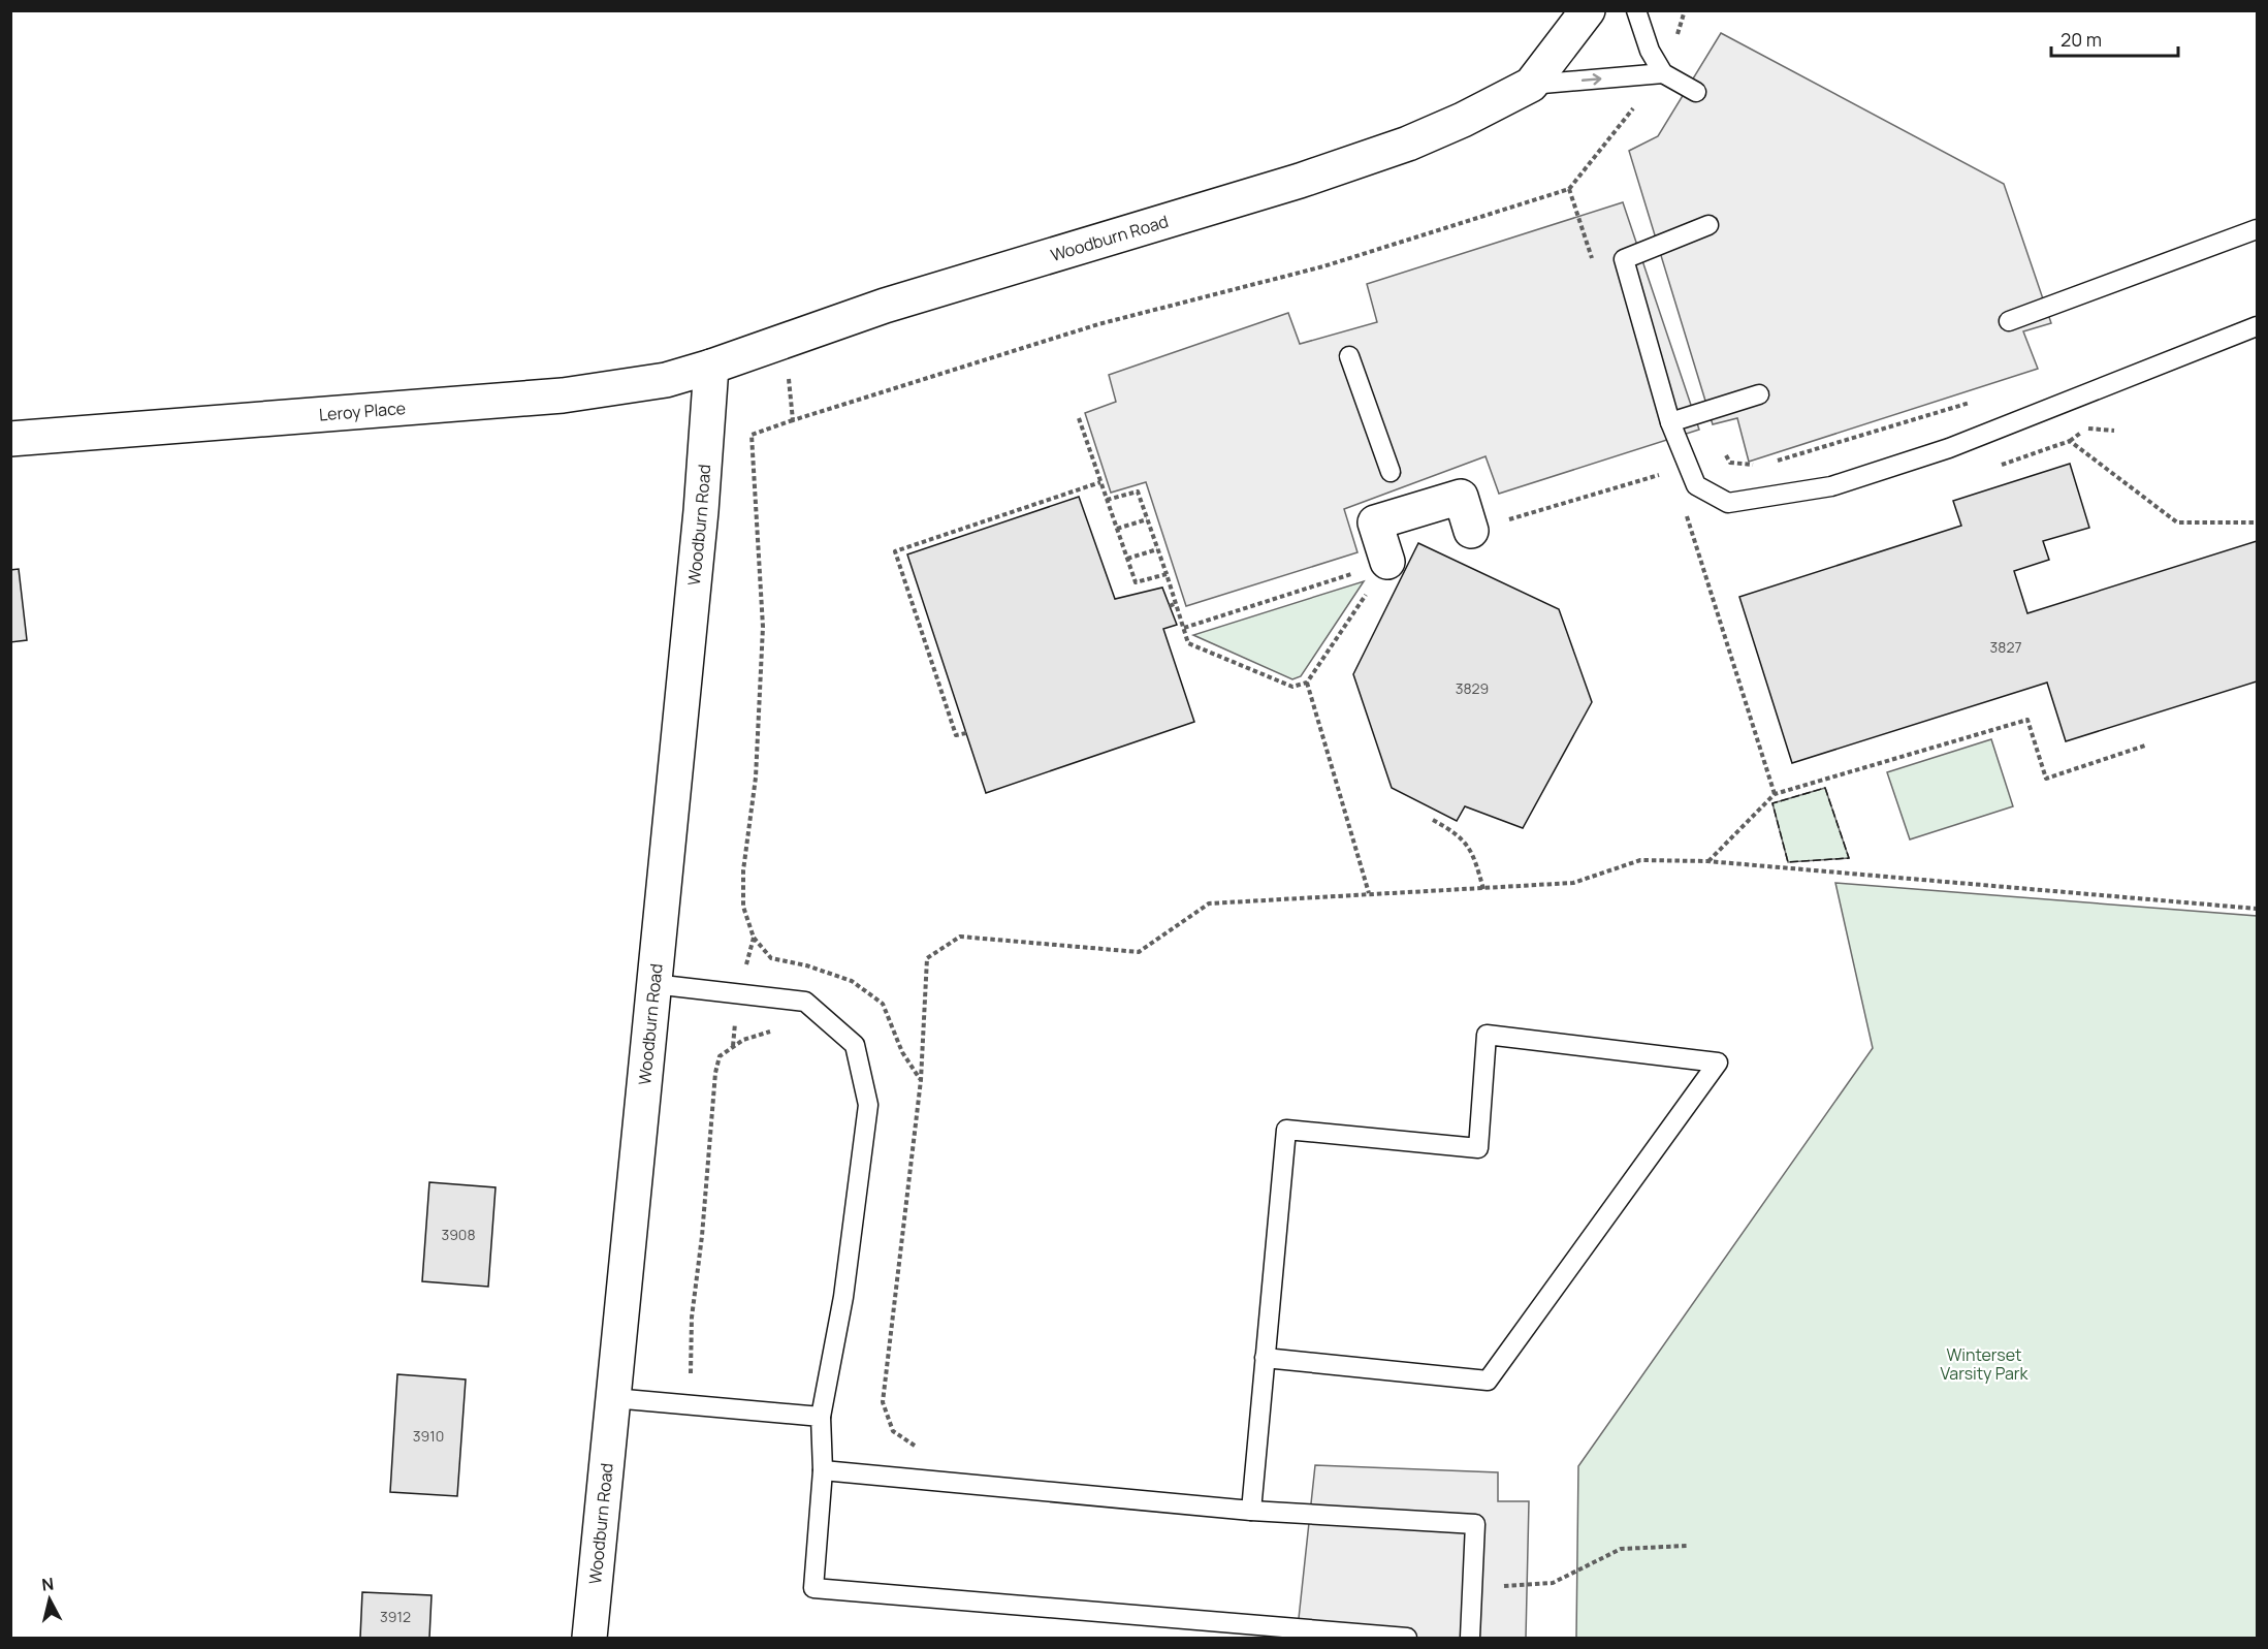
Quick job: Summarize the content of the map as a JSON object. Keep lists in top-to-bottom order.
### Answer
{
  "streets": {
    "street": ["Woodburn Road", "Leroy Place"]
  },
  "crossings": [
    ["Woodburn Road", "Leroy Place"]
  ],
  "parks": ["Winterset Varsity Park"],
  "house_numbers": [
    "3827",
    "3829",
    "3908",
    "3910",
    "3912"
  ],
  "scale_bar": "20 m",
  "north": "top"
}
